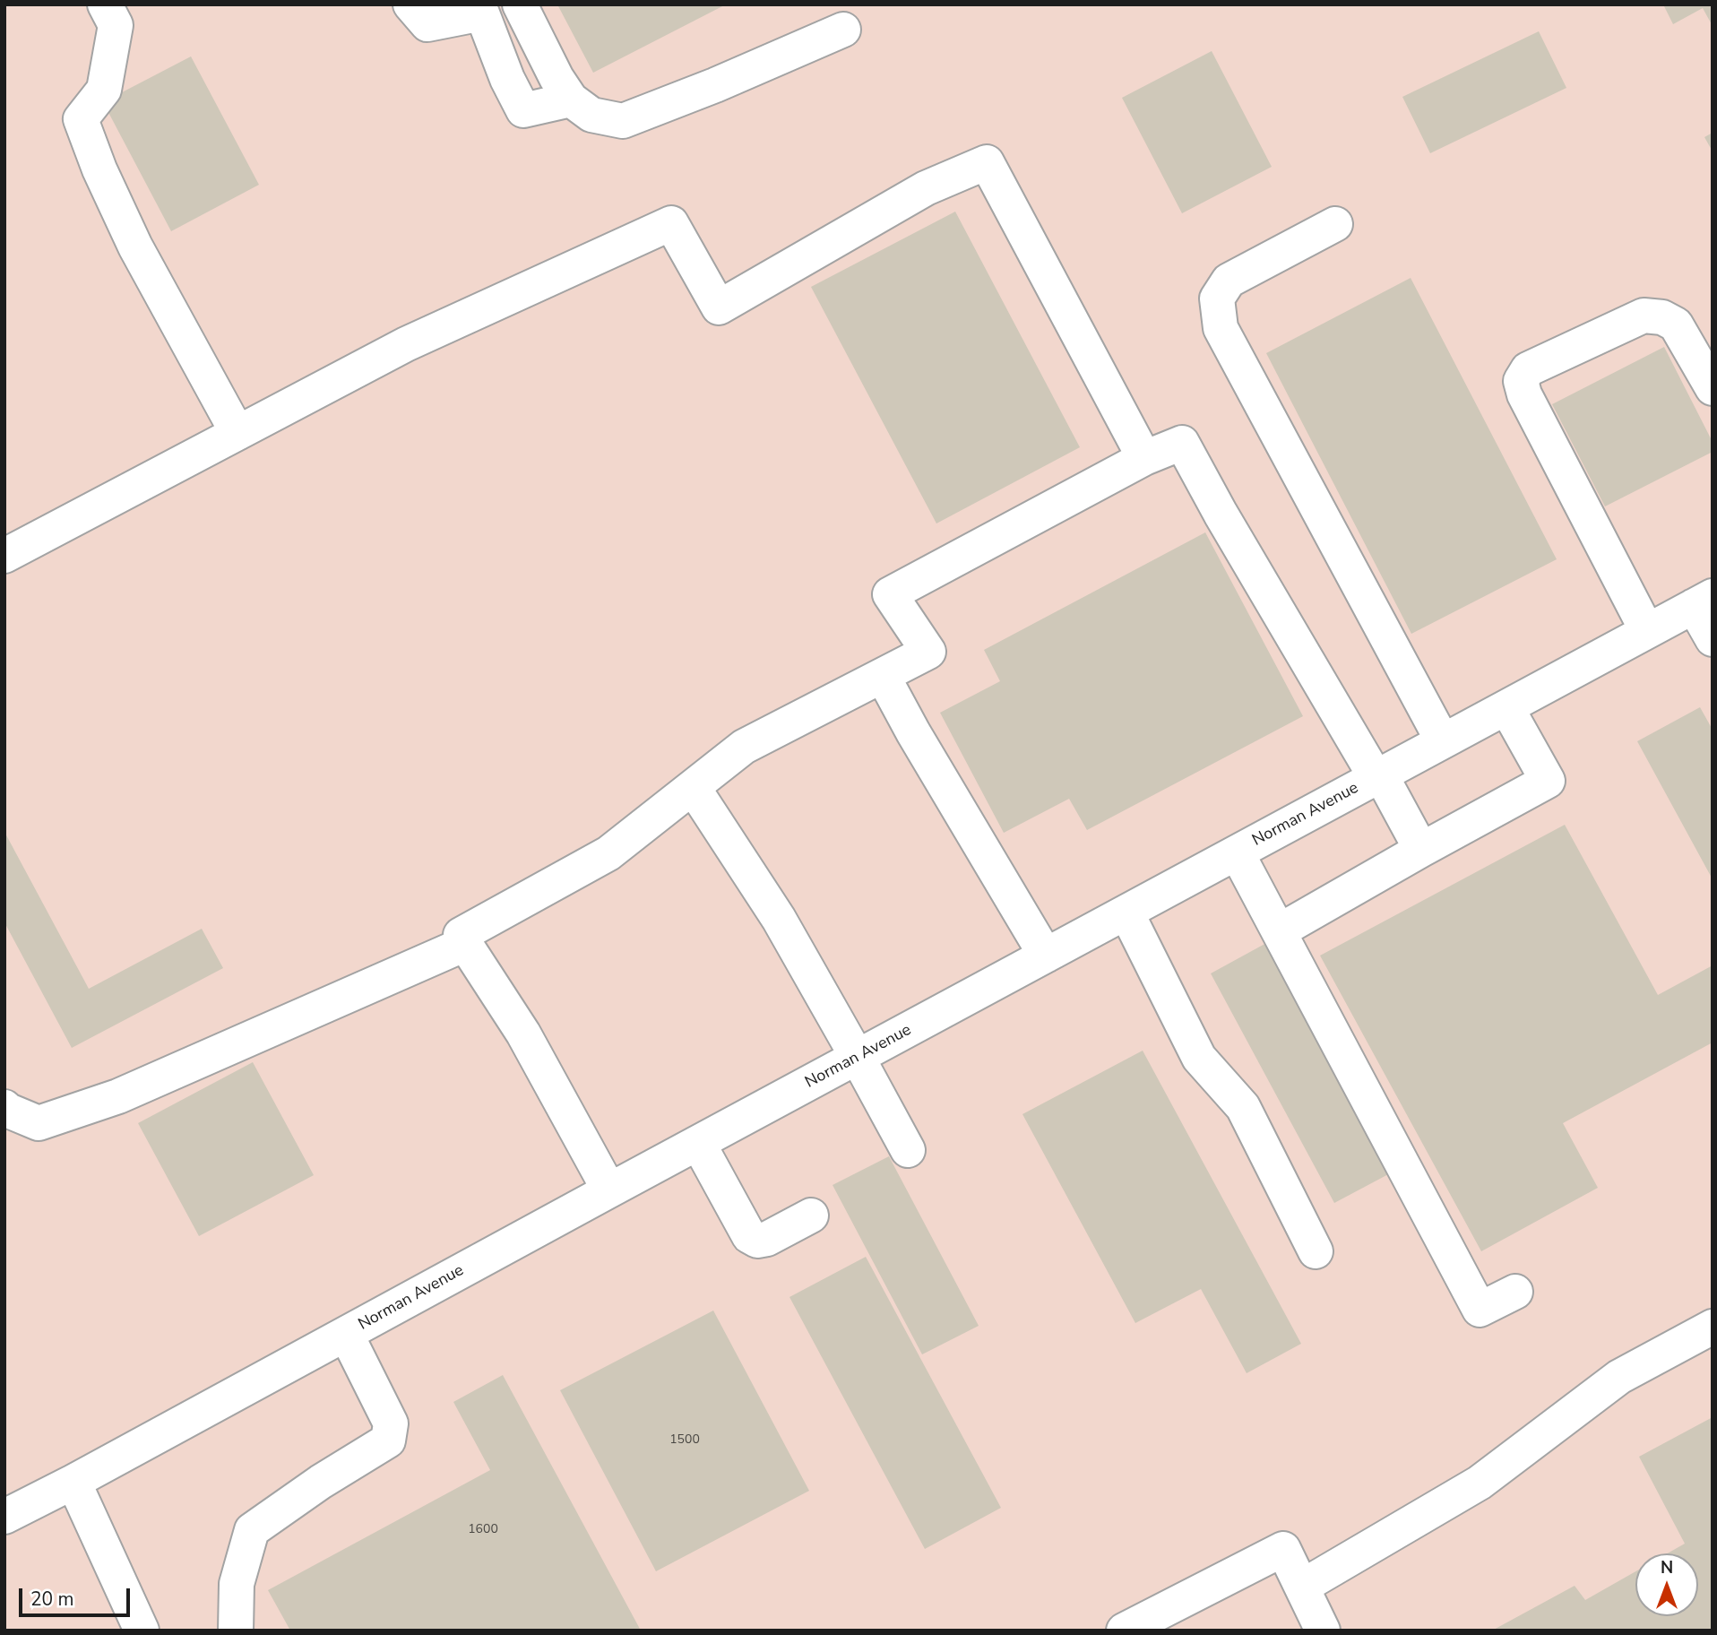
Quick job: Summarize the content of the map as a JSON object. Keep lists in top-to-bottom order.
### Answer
{
  "streets": {
    "street": ["Norman Avenue"]
  },
  "house_numbers": ["1500", "1600"],
  "scale_bar": "20 m",
  "north": "top"
}
